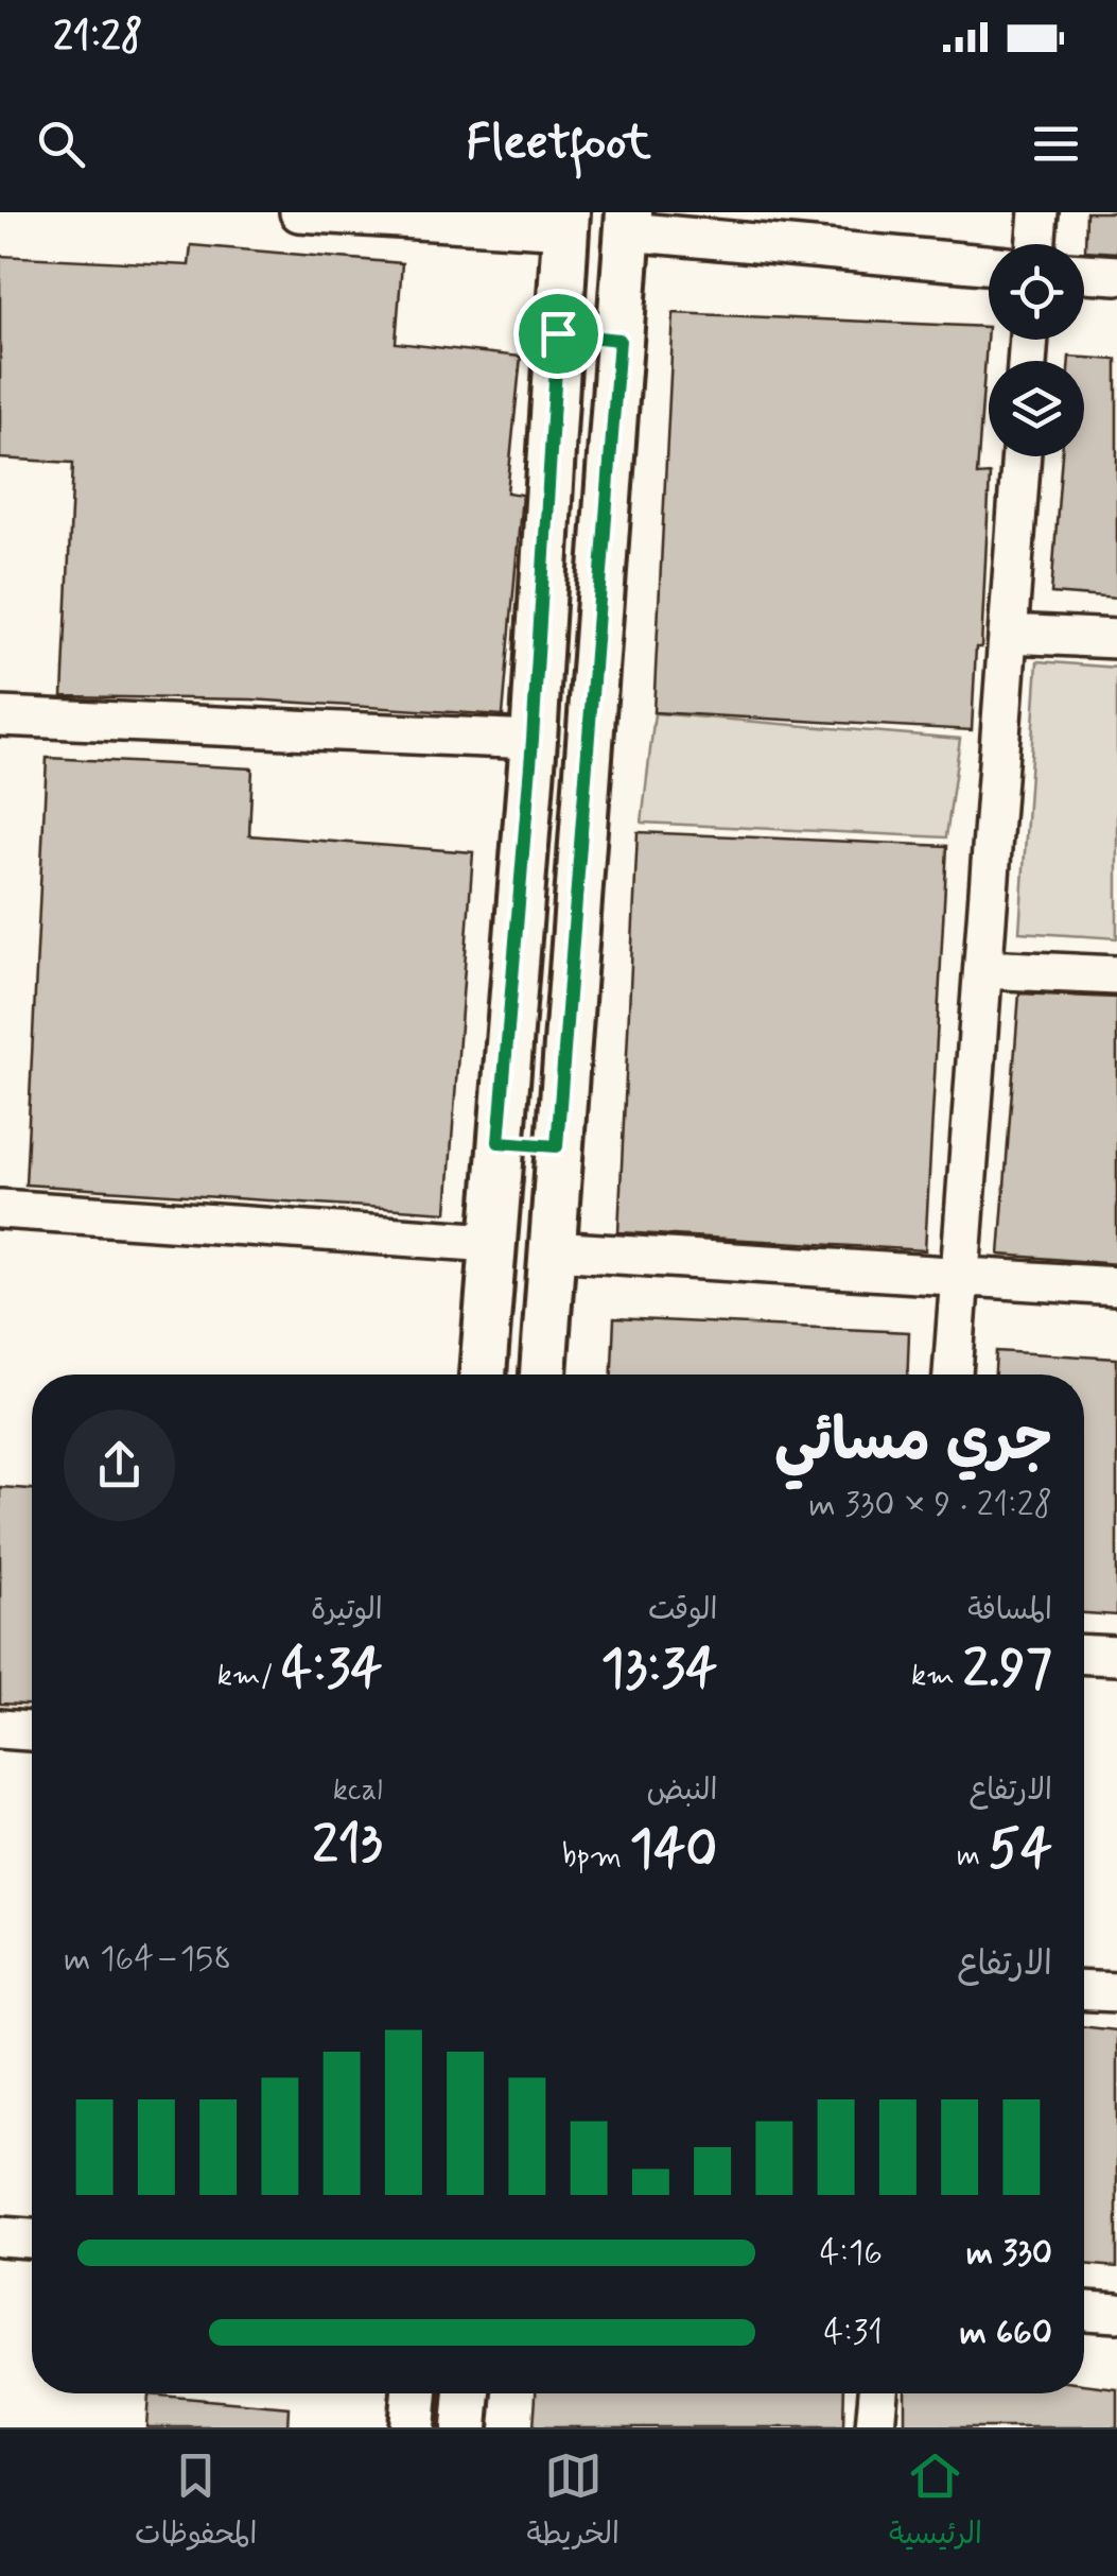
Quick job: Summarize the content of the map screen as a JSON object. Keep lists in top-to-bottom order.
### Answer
{
  "page": {
    "status": "21:28",
    "header": "Fleetfoot",
    "heading": ["جري مسائي", "21:28 · 9 × 330 m"],
    "stats": [
      ["المسافة", "2.97 km"],
      ["الوقت", "13:34"],
      ["الوتيرة", "4:34 /km"],
      ["الارتفاع", "54 m"],
      ["النبض", "140 bpm"],
      ["kcal", "213"]
    ],
    "chart": ["الارتفاع", "158–164 m"],
    "list": [
      {
        "name": "330 m",
        "note": "4:16"
      },
      {
        "name": "660 m",
        "note": "4:31"
      }
    ],
    "tabs": ["الرئيسية", "الخريطة", "المحفوظات"]
  }
}
